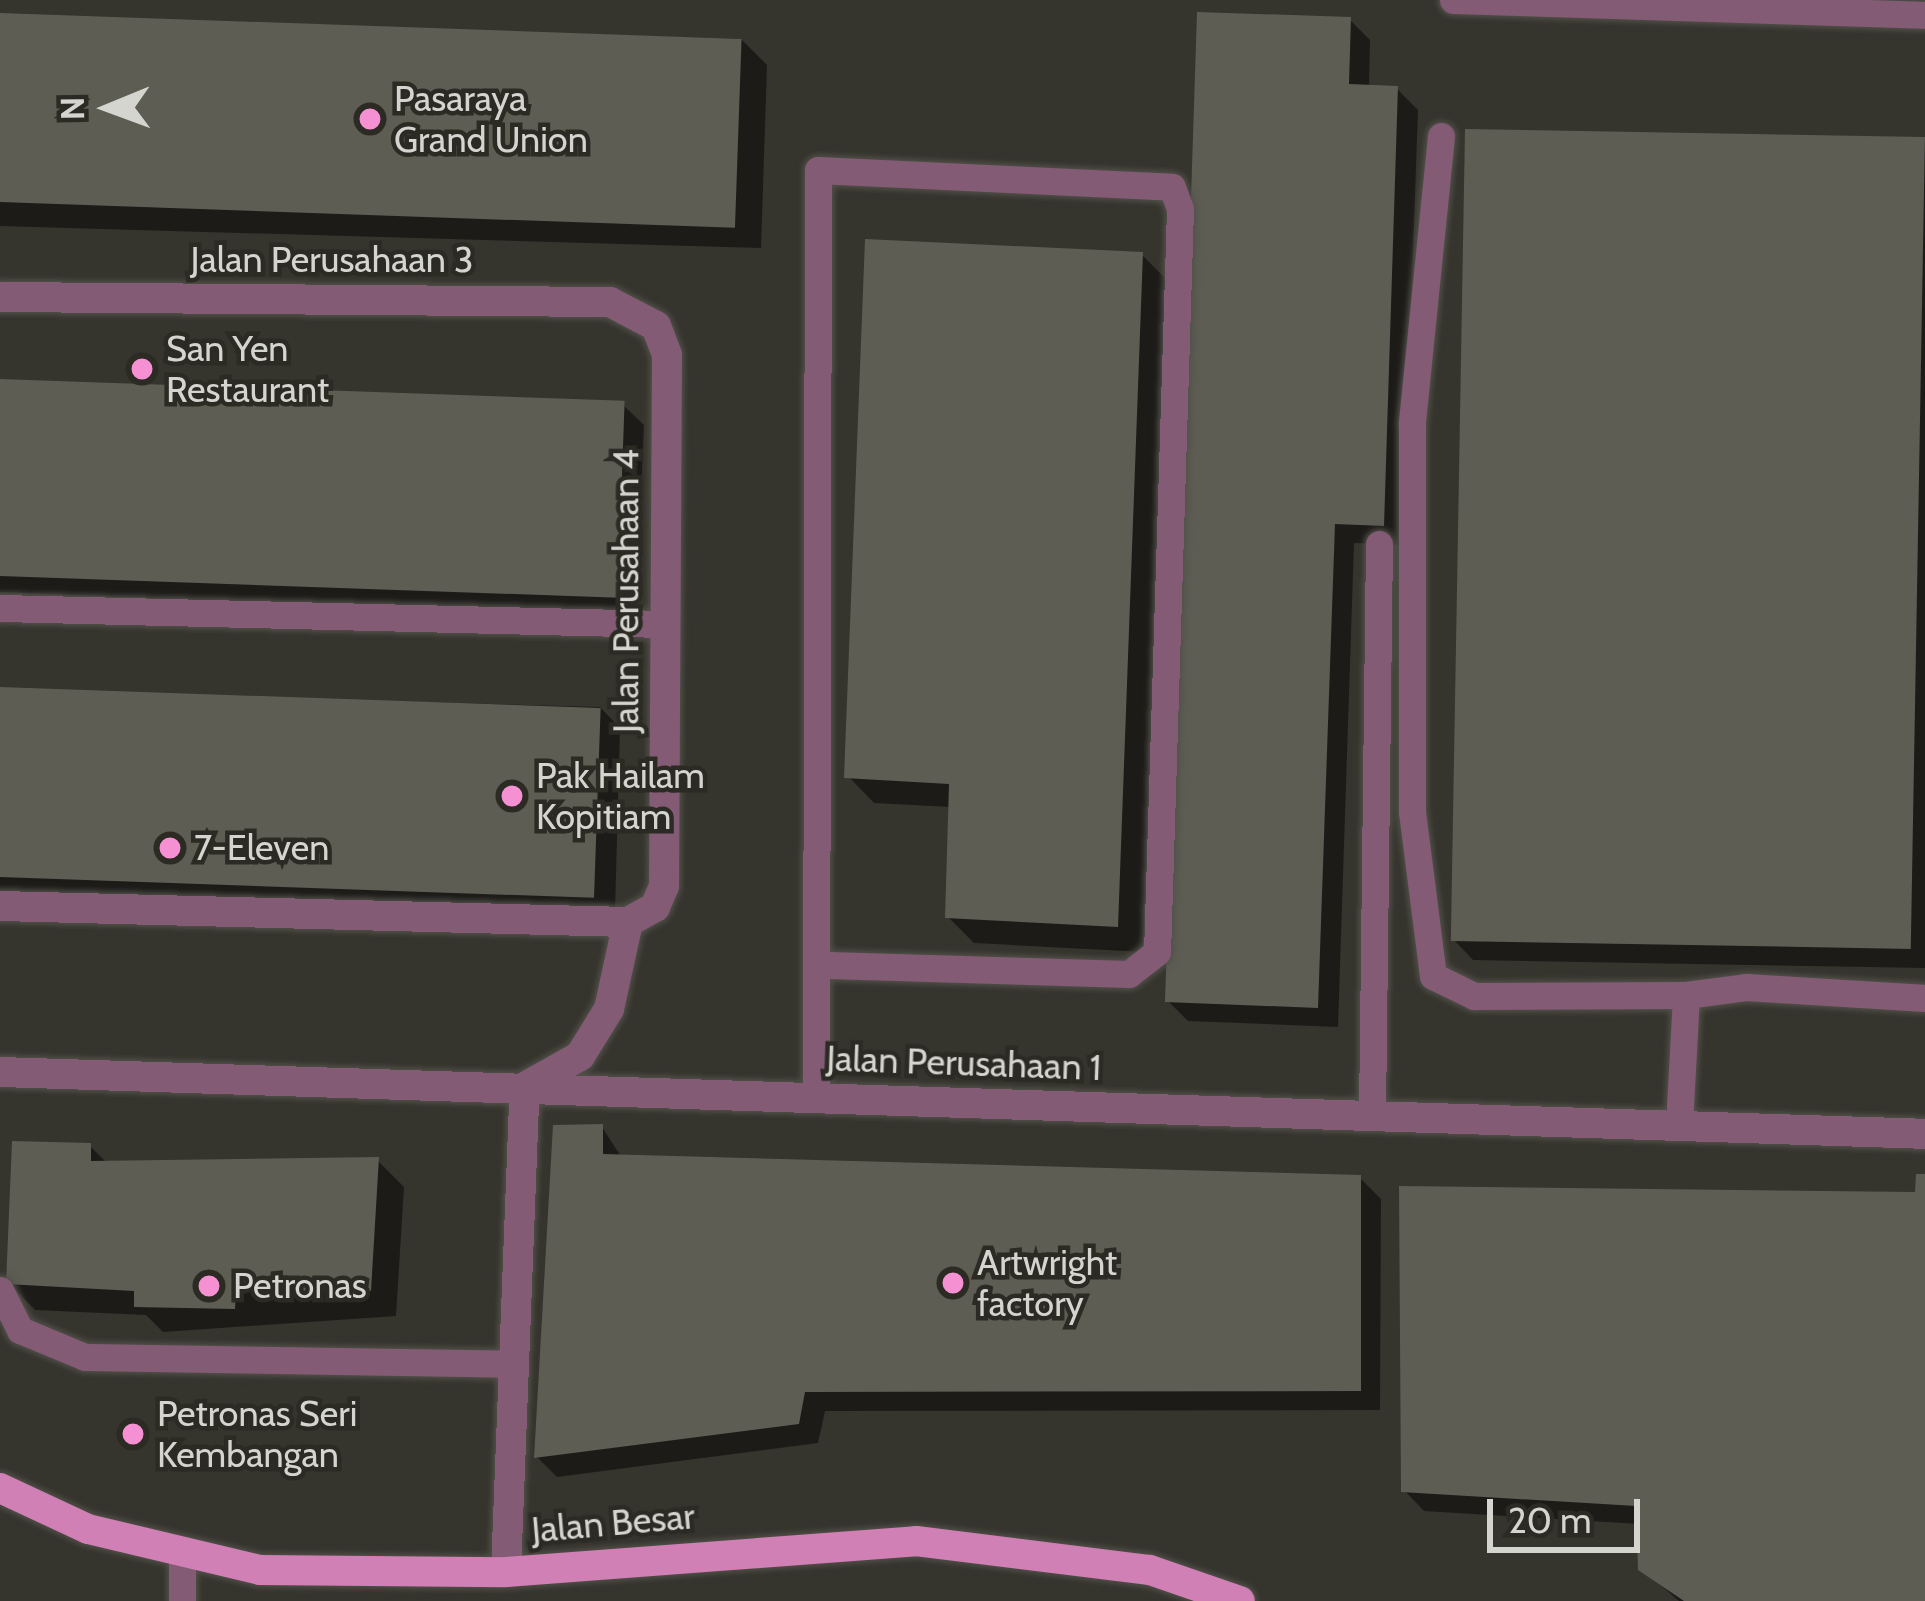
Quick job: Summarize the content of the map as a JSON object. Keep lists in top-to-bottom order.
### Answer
{
  "streets": {
    "main road": ["Jalan Besar"],
    "street": ["Jalan Perusahaan 3", "Jalan Perusahaan 4", "Jalan Perusahaan 1"]
  },
  "crossings": [
    ["Jalan Perusahaan 3", "Jalan Perusahaan 4"],
    ["Jalan Perusahaan 4", "Jalan Perusahaan 1"]
  ],
  "places": [
    "Pasaraya Grand Union",
    "San Yen Restaurant",
    "Pak Hailam Kopitiam",
    "7-Eleven",
    "Artwright factory",
    "Petronas",
    "Petronas Seri Kembangan"
  ],
  "scale_bar": "20 m",
  "north": "left"
}
